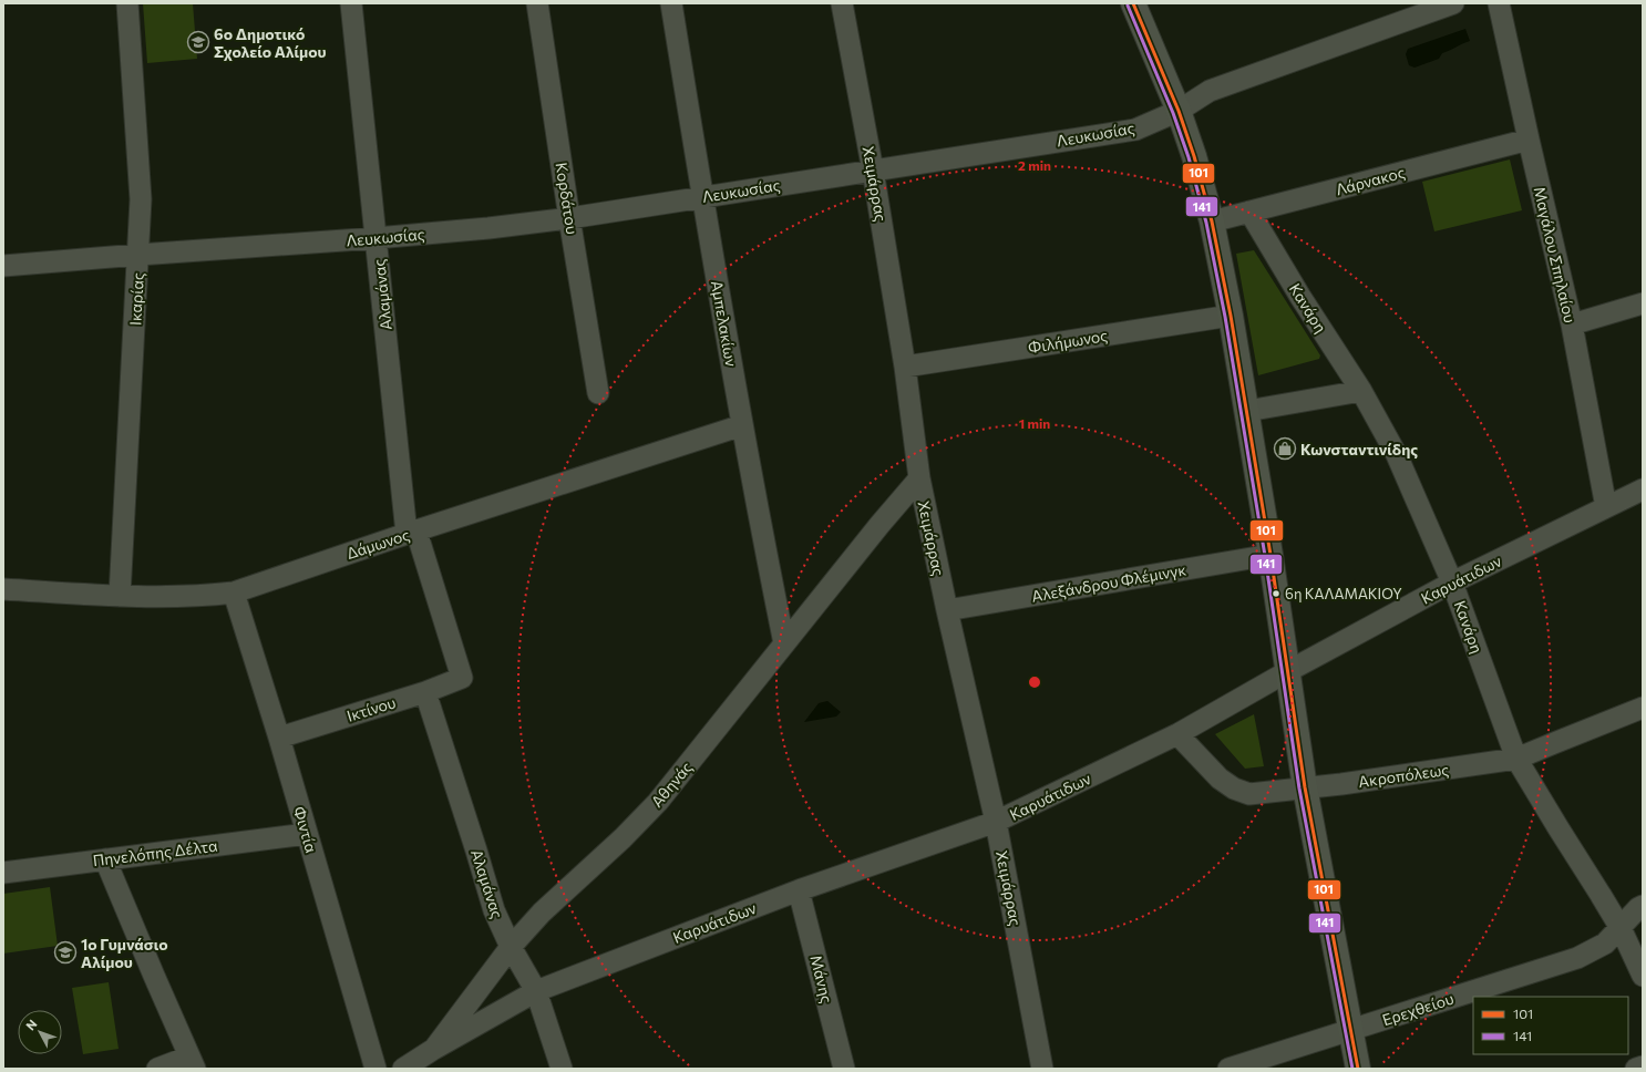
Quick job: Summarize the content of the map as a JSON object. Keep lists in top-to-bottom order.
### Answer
{
  "streets": {
    "street": [
      "Λευκωσίας",
      "Λάρνακος",
      "Χειμάρρας",
      "Κορδάτου",
      "Μαγάλου Σπηλαίου",
      "Αλαμάνας",
      "Ικαρίας",
      "Κανάρη",
      "Αμπελακίων",
      "Φιλήμωνος",
      "Δάμωνος",
      "Καρυάτιδων",
      "Αλεξάνδρου Φλέμινγκ",
      "Ικτίνου",
      "Ακροπόλεως",
      "Αθηνάς",
      "Φιντία",
      "Πηνελόπης Δέλτα",
      "Μάνης",
      "Ερεχθείου"
    ]
  },
  "crossings": [
    ["Λευκωσίας", "Χειμάρρας"],
    ["Λευκωσίας", "Κορδάτου"],
    ["Λευκωσίας", "Αλαμάνας"],
    ["Λευκωσίας", "Ικαρίας"],
    ["Λευκωσίας", "Αμπελακίων"],
    ["Λάρνακος", "Μαγάλου Σπηλαίου"],
    ["Λάρνακος", "Κανάρη"],
    ["Χειμάρρας", "Φιλήμωνος"],
    ["Χειμάρρας", "Καρυάτιδων"],
    ["Χειμάρρας", "Αλεξάνδρου Φλέμινγκ"],
    ["Χειμάρρας", "Αθηνάς"],
    ["Μαγάλου Σπηλαίου", "Καρυάτιδων"],
    ["Αλαμάνας", "Δάμωνος"],
    ["Αλαμάνας", "Καρυάτιδων"],
    ["Αλαμάνας", "Ικτίνου"],
    ["Αλαμάνας", "Αθηνάς"],
    ["Ικαρίας", "Δάμωνος"],
    ["Κανάρη", "Καρυάτιδων"],
    ["Κανάρη", "Ακροπόλεως"],
    ["Κανάρη", "Ερεχθείου"],
    ["Αμπελακίων", "Δάμωνος"],
    ["Αμπελακίων", "Αθηνάς"],
    ["Δάμωνος", "Φιντία"],
    ["Καρυάτιδων", "Ακροπόλεως"],
    ["Καρυάτιδων", "Αθηνάς"],
    ["Καρυάτιδων", "Μάνης"],
    ["Ικτίνου", "Φιντία"],
    ["Φιντία", "Πηνελόπης Δέλτα"]
  ],
  "places": {
    "school or university": ["6ο Δημοτικό Σχολείο Αλίμου", "1ο Γυμνάσιο Αλίμου"],
    "shop": ["Κωνσταντινίδης"],
    "other": ["6η ΚΑΛΑΜΑΚΙΟΥ"]
  },
  "lines": ["transit line 101", "transit line 141"],
  "legend": ["101", "141"],
  "north": "top left",
  "rings": ["2 min", "1 min"]
}
